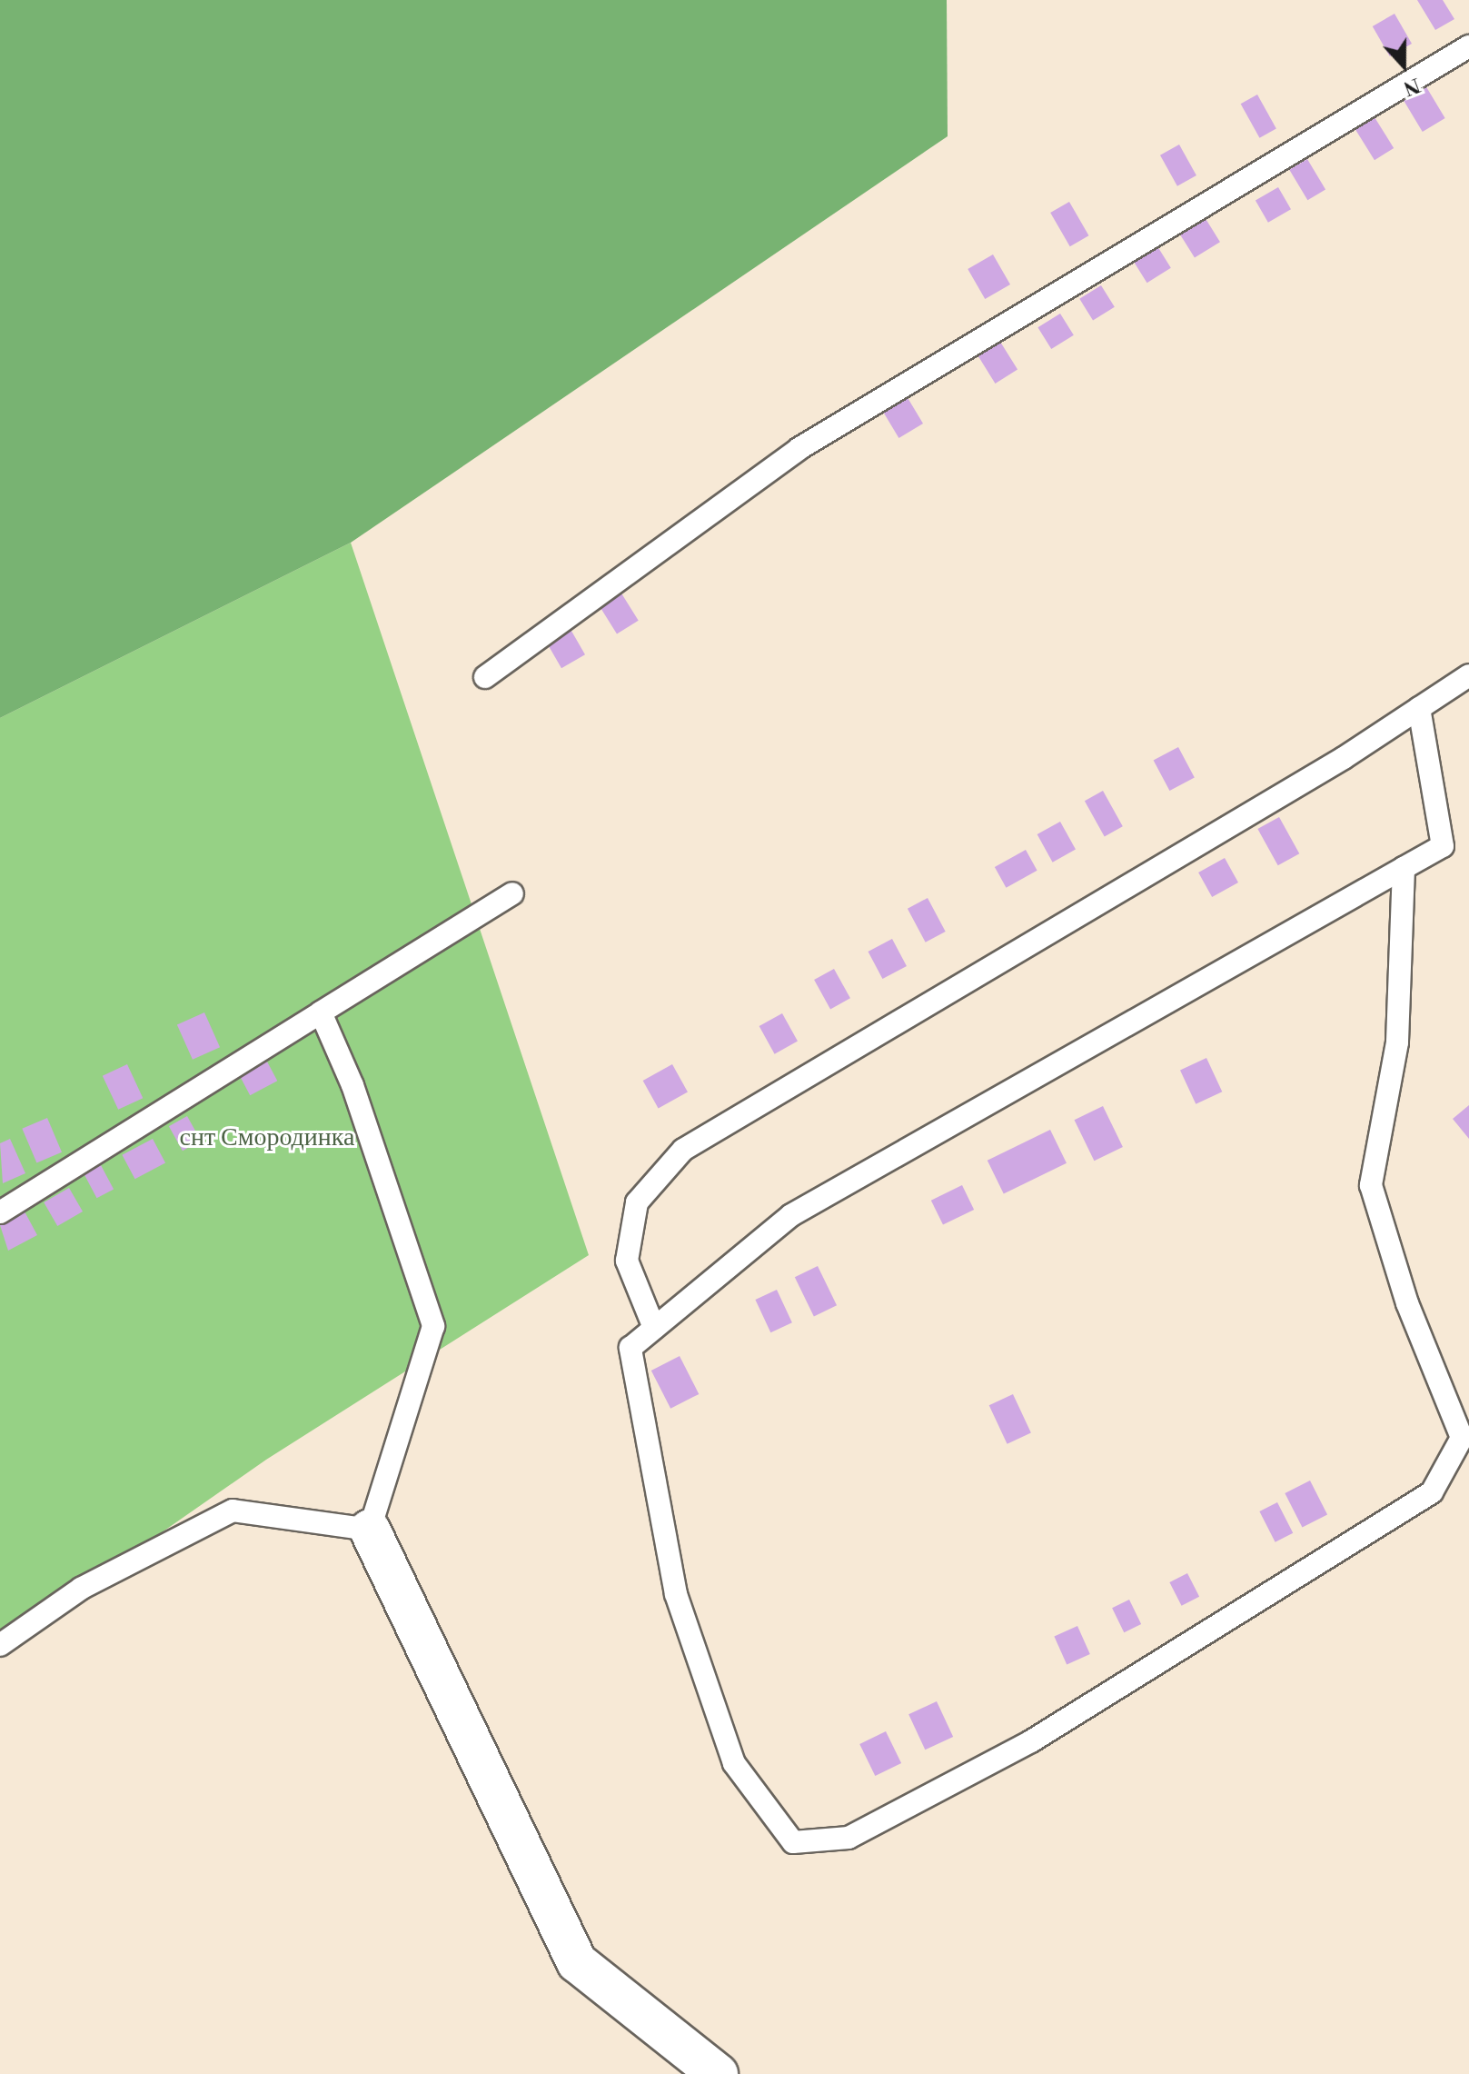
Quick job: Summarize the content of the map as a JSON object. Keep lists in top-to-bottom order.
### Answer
{
  "parks": ["снт Смородинка"],
  "north": "bottom"
}
